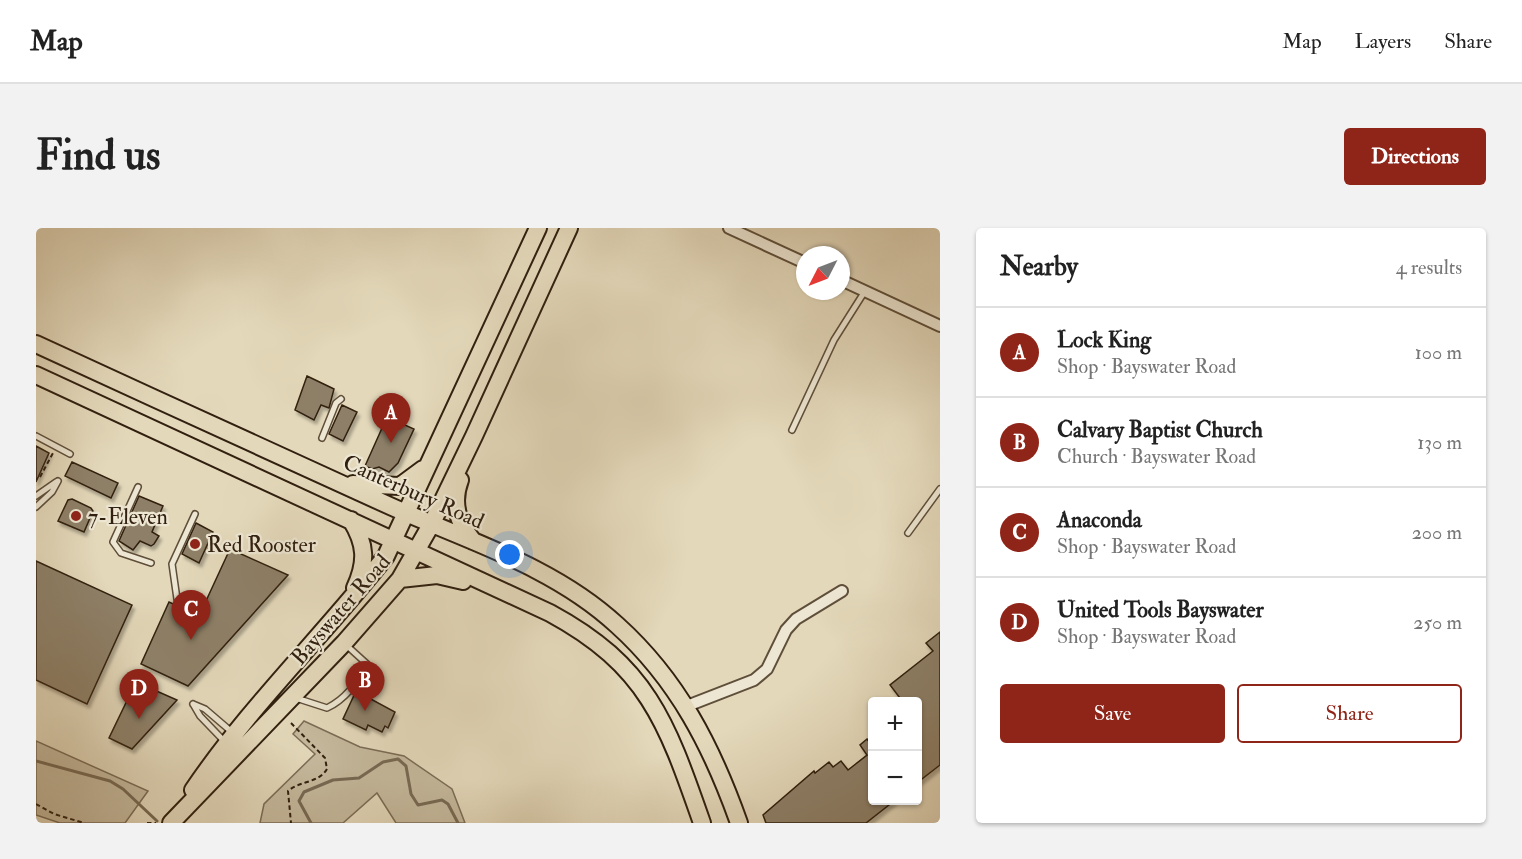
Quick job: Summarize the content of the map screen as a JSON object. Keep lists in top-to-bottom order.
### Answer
{
  "streets": {
    "main road": ["Canterbury Road", "Bayswater Road"]
  },
  "crossings": [
    ["Canterbury Road", "Bayswater Road"]
  ],
  "places": ["7-Eleven", "Red Rooster"],
  "north": "bottom left",
  "page": {
    "header": "Map",
    "nav": ["Map", "Layers", "Share"],
    "buttons": [
      "Directions",
      ["Save", "Share"]
    ],
    "title": "Find us",
    "heading": ["Nearby", "4 results"],
    "list": [
      {
        "mark": "A",
        "name": "Lock King",
        "note": "Shop · Bayswater Road",
        "value": "100 m"
      },
      {
        "mark": "B",
        "name": "Calvary Baptist Church",
        "note": "Church · Bayswater Road",
        "value": "130 m"
      },
      {
        "mark": "C",
        "name": "Anaconda",
        "note": "Shop · Bayswater Road",
        "value": "200 m"
      },
      {
        "mark": "D",
        "name": "United Tools Bayswater",
        "note": "Shop · Bayswater Road",
        "value": "250 m"
      }
    ],
    "pins": [
      "A",
      "C",
      "B",
      "D"
    ],
    "map_buttons": ["+", "−"]
  }
}
